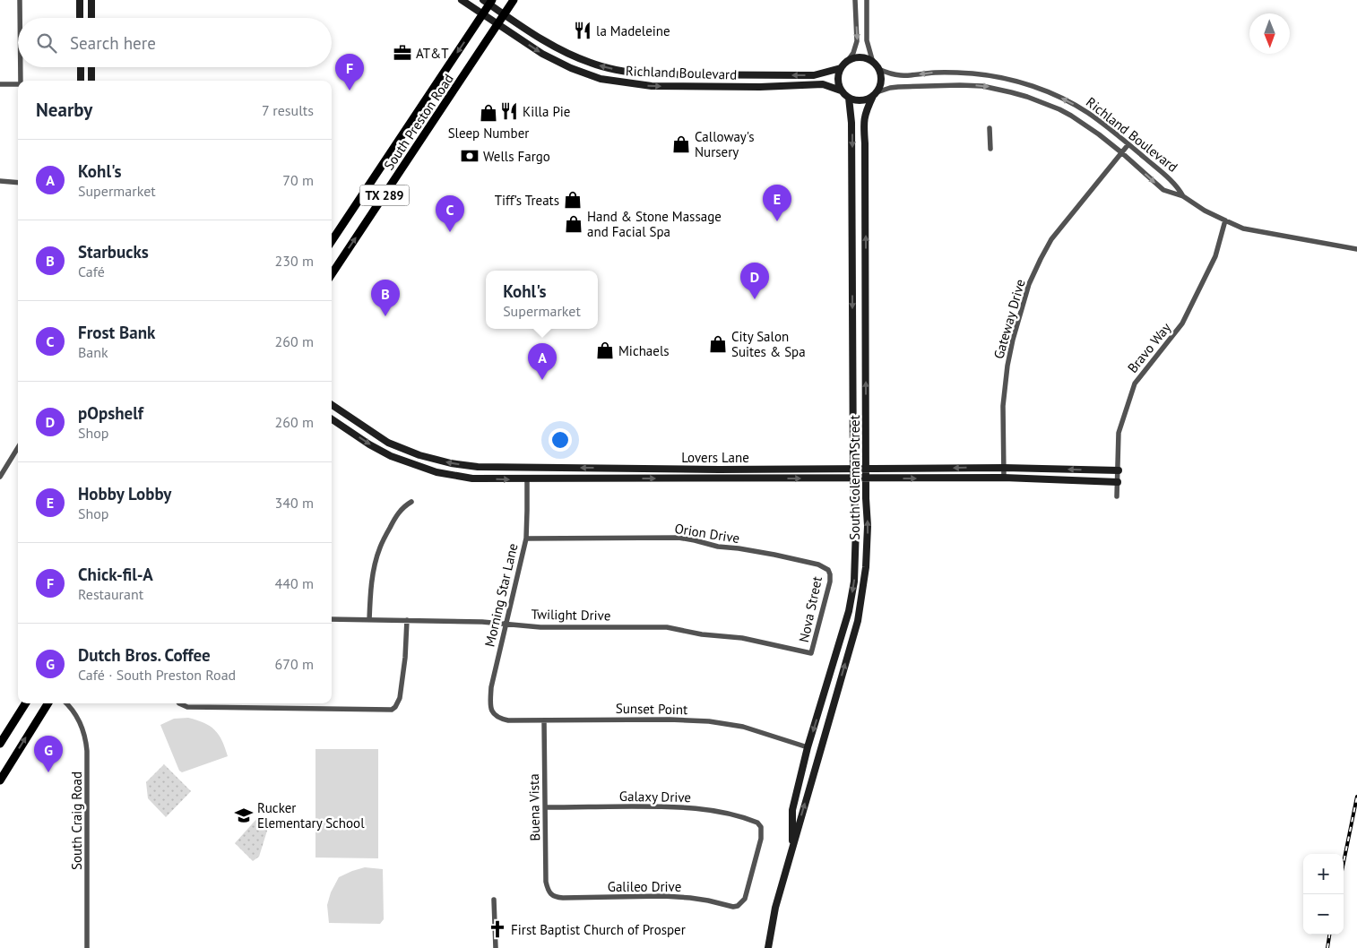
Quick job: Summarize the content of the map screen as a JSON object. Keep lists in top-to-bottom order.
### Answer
{
  "streets": {
    "main road": ["South Preston Road", "TX 289"],
    "street": [
      "Richland Boulevard",
      "Gateway Drive",
      "Bravo Way",
      "Lovers Lane",
      "South Coleman Street",
      "Orion Drive",
      "Morning Star Lane",
      "Nova Street",
      "Twilight Drive",
      "Sunset Point",
      "Galaxy Drive",
      "Buena Vista",
      "South Craig Road",
      "Galileo Drive"
    ]
  },
  "crossings": [
    ["Richland Boulevard", "South Preston Road"],
    ["Richland Boulevard", "Gateway Drive"],
    ["Richland Boulevard", "Bravo Way"],
    ["Richland Boulevard", "South Coleman Street"],
    ["Gateway Drive", "Lovers Lane"],
    ["Bravo Way", "Lovers Lane"],
    ["Lovers Lane", "South Coleman Street"],
    ["Lovers Lane", "Morning Star Lane"],
    ["South Coleman Street", "Sunset Point"],
    ["Orion Drive", "Morning Star Lane"],
    ["Orion Drive", "Nova Street"],
    ["Morning Star Lane", "Twilight Drive"],
    ["Morning Star Lane", "Sunset Point"],
    ["Nova Street", "Twilight Drive"],
    ["Sunset Point", "Buena Vista"],
    ["Galaxy Drive", "Buena Vista"],
    ["Galaxy Drive", "Galileo Drive"],
    ["Buena Vista", "Galileo Drive"]
  ],
  "places": {
    "restaurant": ["la Madeleine", "Killa Pie"],
    "office": ["AT&T"],
    "shop": [
      "Sleep Number",
      "Calloway's Nursery",
      "Tiff’s Treats",
      "Hand & Stone Massage and Facial Spa",
      "City Salon Suites & Spa",
      "Michaels"
    ],
    "bank": ["Wells Fargo"],
    "school or university": ["Rucker Elementary School"],
    "church": ["First Baptist Church of Prosper"]
  },
  "north": "bottom",
  "page": {
    "search": "Search here",
    "pins": [
      "F",
      "E",
      "C",
      "D",
      "B",
      "A",
      "G"
    ],
    "heading": ["Nearby", "7 results"],
    "list": [
      {
        "mark": "A",
        "name": "Kohl's",
        "note": "Supermarket",
        "value": "70 m"
      },
      {
        "mark": "B",
        "name": "Starbucks",
        "note": "Café",
        "value": "230 m"
      },
      {
        "mark": "C",
        "name": "Frost Bank",
        "note": "Bank",
        "value": "260 m"
      },
      {
        "mark": "D",
        "name": "pOpshelf",
        "note": "Shop",
        "value": "260 m"
      },
      {
        "mark": "E",
        "name": "Hobby Lobby",
        "note": "Shop",
        "value": "340 m"
      },
      {
        "mark": "F",
        "name": "Chick-fil-A",
        "note": "Restaurant",
        "value": "440 m"
      },
      {
        "mark": "G",
        "name": "Dutch Bros. Coffee",
        "note": "Café · South Preston Road",
        "value": "670 m"
      }
    ],
    "popup": ["Kohl's", "Supermarket"],
    "map_buttons": ["+", "−"]
  }
}
